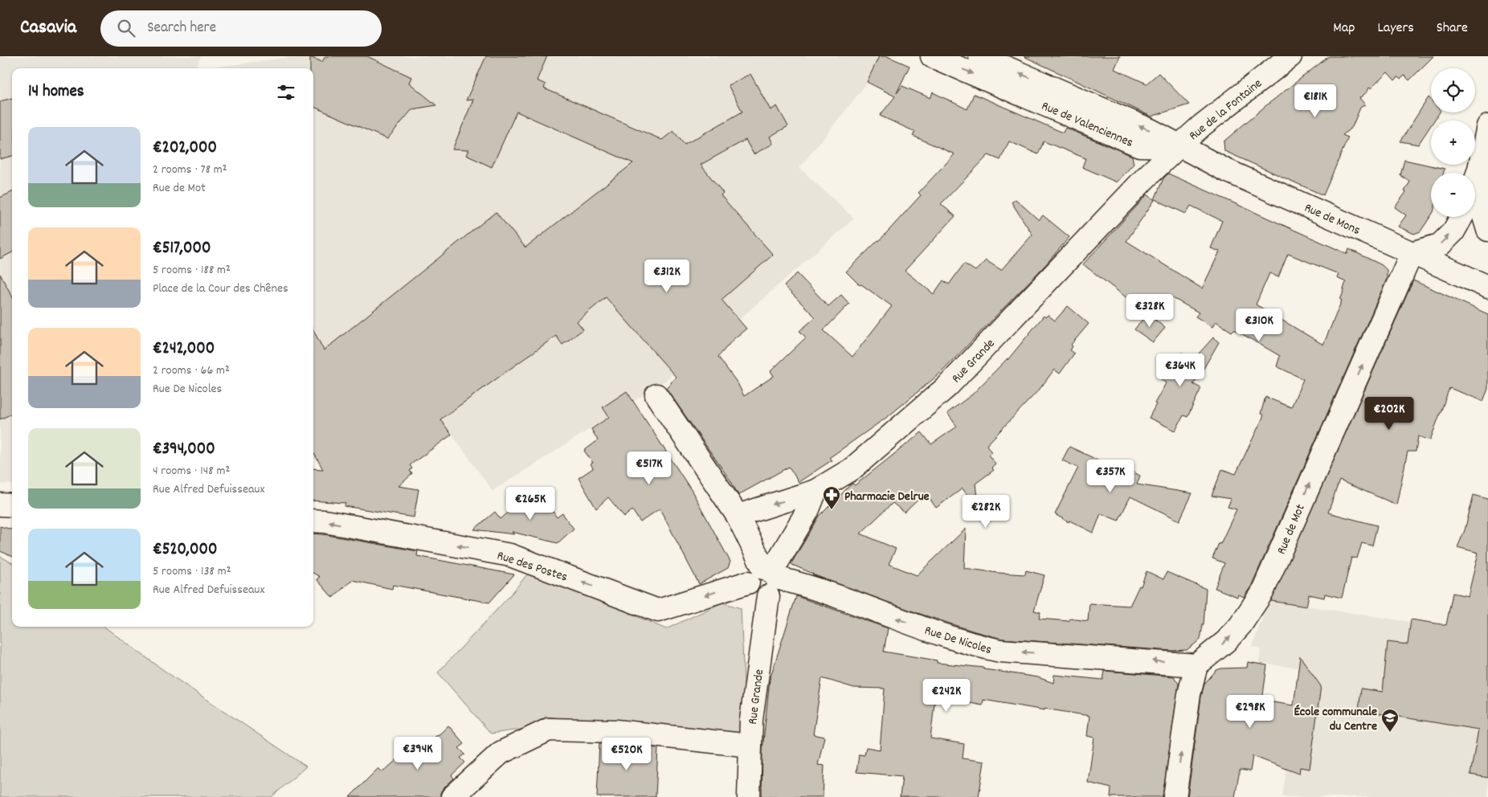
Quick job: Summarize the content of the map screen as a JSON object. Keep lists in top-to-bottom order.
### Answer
{
  "streets": {
    "street": [
      "Rue de la Fontaine",
      "Rue de Valenciennes",
      "Rue de Mons",
      "Rue Grande",
      "Rue de Mot",
      "Rue des Postes",
      "Rue De Nicoles"
    ]
  },
  "crossings": [
    ["Rue de la Fontaine", "Rue de Valenciennes"],
    ["Rue de la Fontaine", "Rue de Mons"],
    ["Rue de la Fontaine", "Rue Grande"],
    ["Rue de Valenciennes", "Rue de Mons"],
    ["Rue de Valenciennes", "Rue Grande"],
    ["Rue de Mons", "Rue Grande"],
    ["Rue de Mons", "Rue de Mot"],
    ["Rue Grande", "Rue des Postes"],
    ["Rue Grande", "Rue De Nicoles"],
    ["Rue de Mot", "Rue De Nicoles"],
    ["Rue des Postes", "Rue De Nicoles"]
  ],
  "one_way": ["Rue de Mot", "Rue des Postes", "Rue De Nicoles"],
  "places": {
    "pharmacy": ["Pharmacie Delrue"],
    "school or university": ["École communale du Centre"]
  },
  "page": {
    "header": "Casavia",
    "search": "Search here",
    "nav": ["Map", "Layers", "Share"],
    "map_buttons": ["+", "−"],
    "heading": "14 homes",
    "price": [
      "€181K",
      "€312K",
      "€328K",
      "€310K",
      "€364K",
      "€202K",
      "€517K",
      "€357K",
      "€265K",
      "€282K",
      "€242K",
      "€298K",
      "€394K",
      "€520K"
    ],
    "list": [
      {
        "name": "€202,000",
        "note": "2 rooms · 78 m² · Rue de Mot"
      },
      {
        "name": "€517,000",
        "note": "5 rooms · 188 m² · Place de la Cour des Chênes"
      },
      {
        "name": "€242,000",
        "note": "2 rooms · 66 m² · Rue De Nicoles"
      },
      {
        "name": "€394,000",
        "note": "4 rooms · 148 m² · Rue Alfred Defuisseaux"
      },
      {
        "name": "€520,000",
        "note": "5 rooms · 138 m² · Rue Alfred Defuisseaux"
      }
    ]
  }
}
